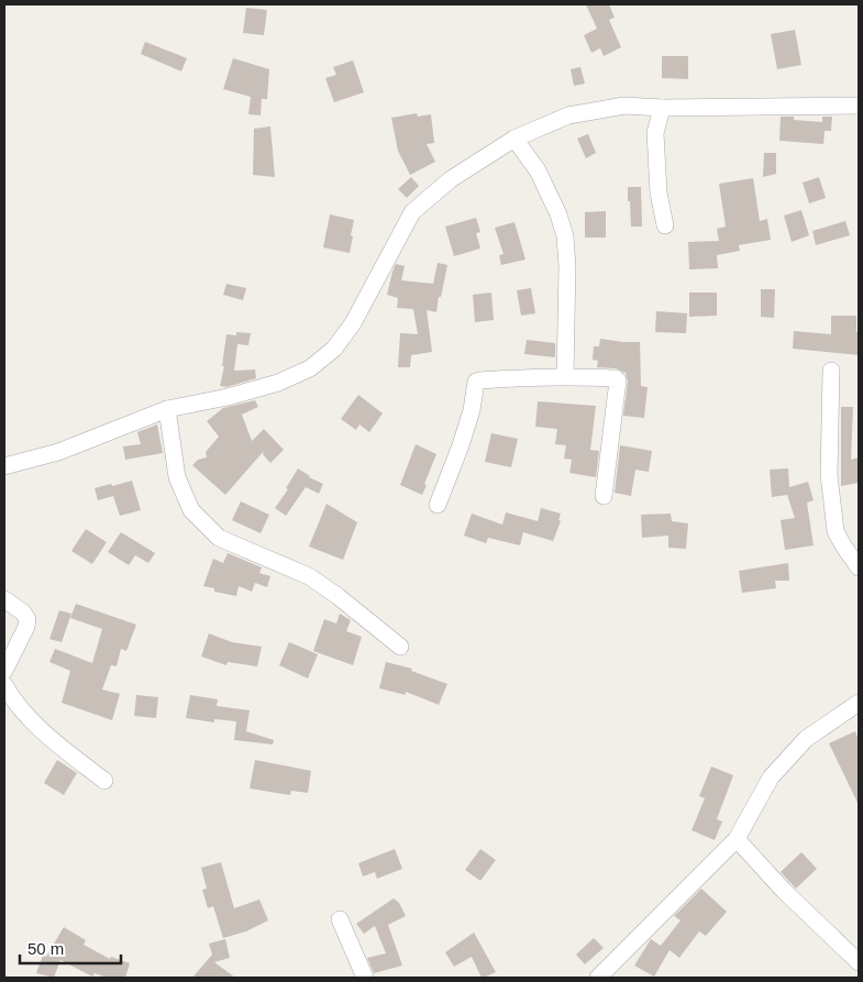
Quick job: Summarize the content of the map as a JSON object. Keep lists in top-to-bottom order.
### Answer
{
  "scale_bar": "50 m"
}
